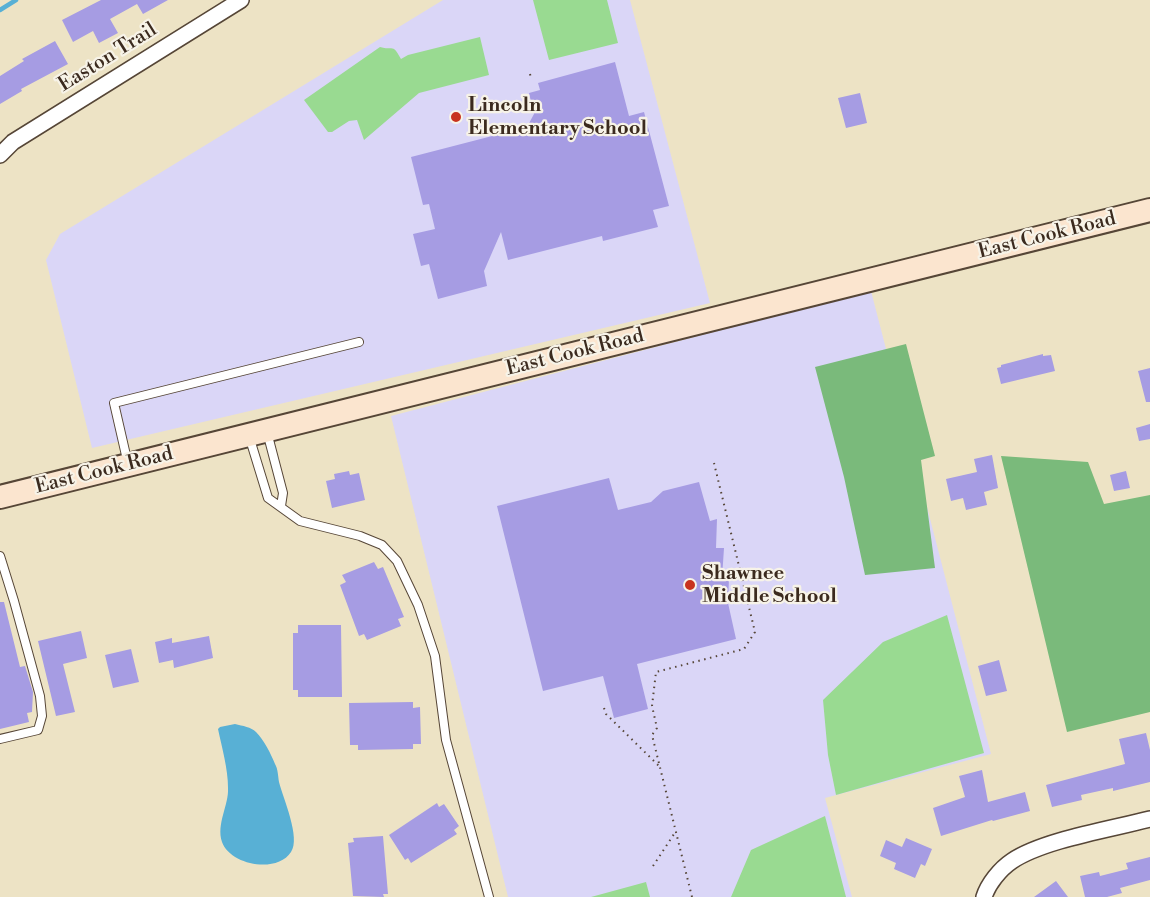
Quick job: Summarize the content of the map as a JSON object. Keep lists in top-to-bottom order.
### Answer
{
  "streets": {
    "main road": ["East Cook Road"],
    "street": ["Easton Trail"]
  },
  "places": ["Lincoln Elementary School", "Shawnee Middle School"]
}
